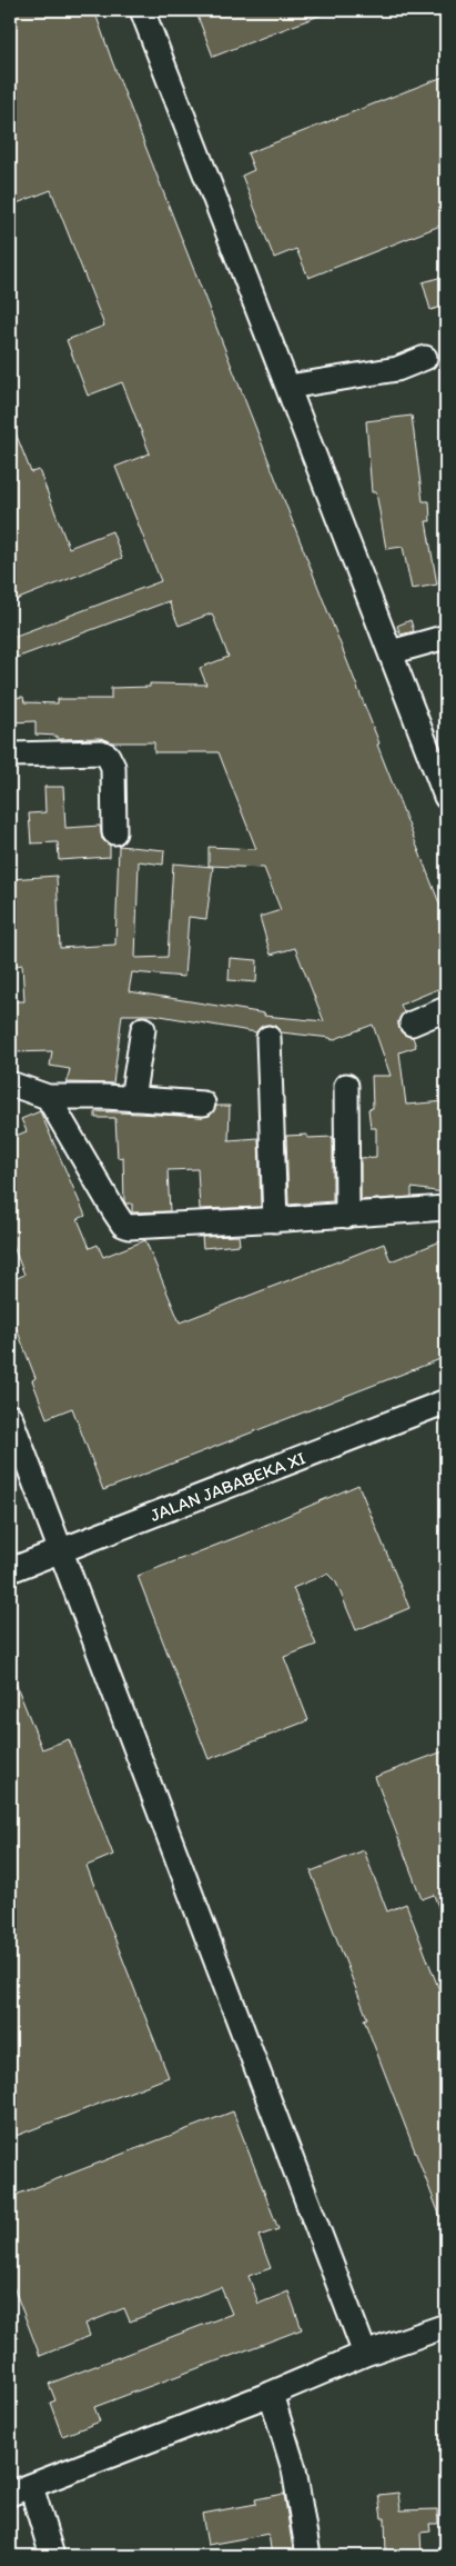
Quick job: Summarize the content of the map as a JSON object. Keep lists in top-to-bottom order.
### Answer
{
  "streets": {
    "street": ["JALAN JABABEKA XI"]
  }
}
